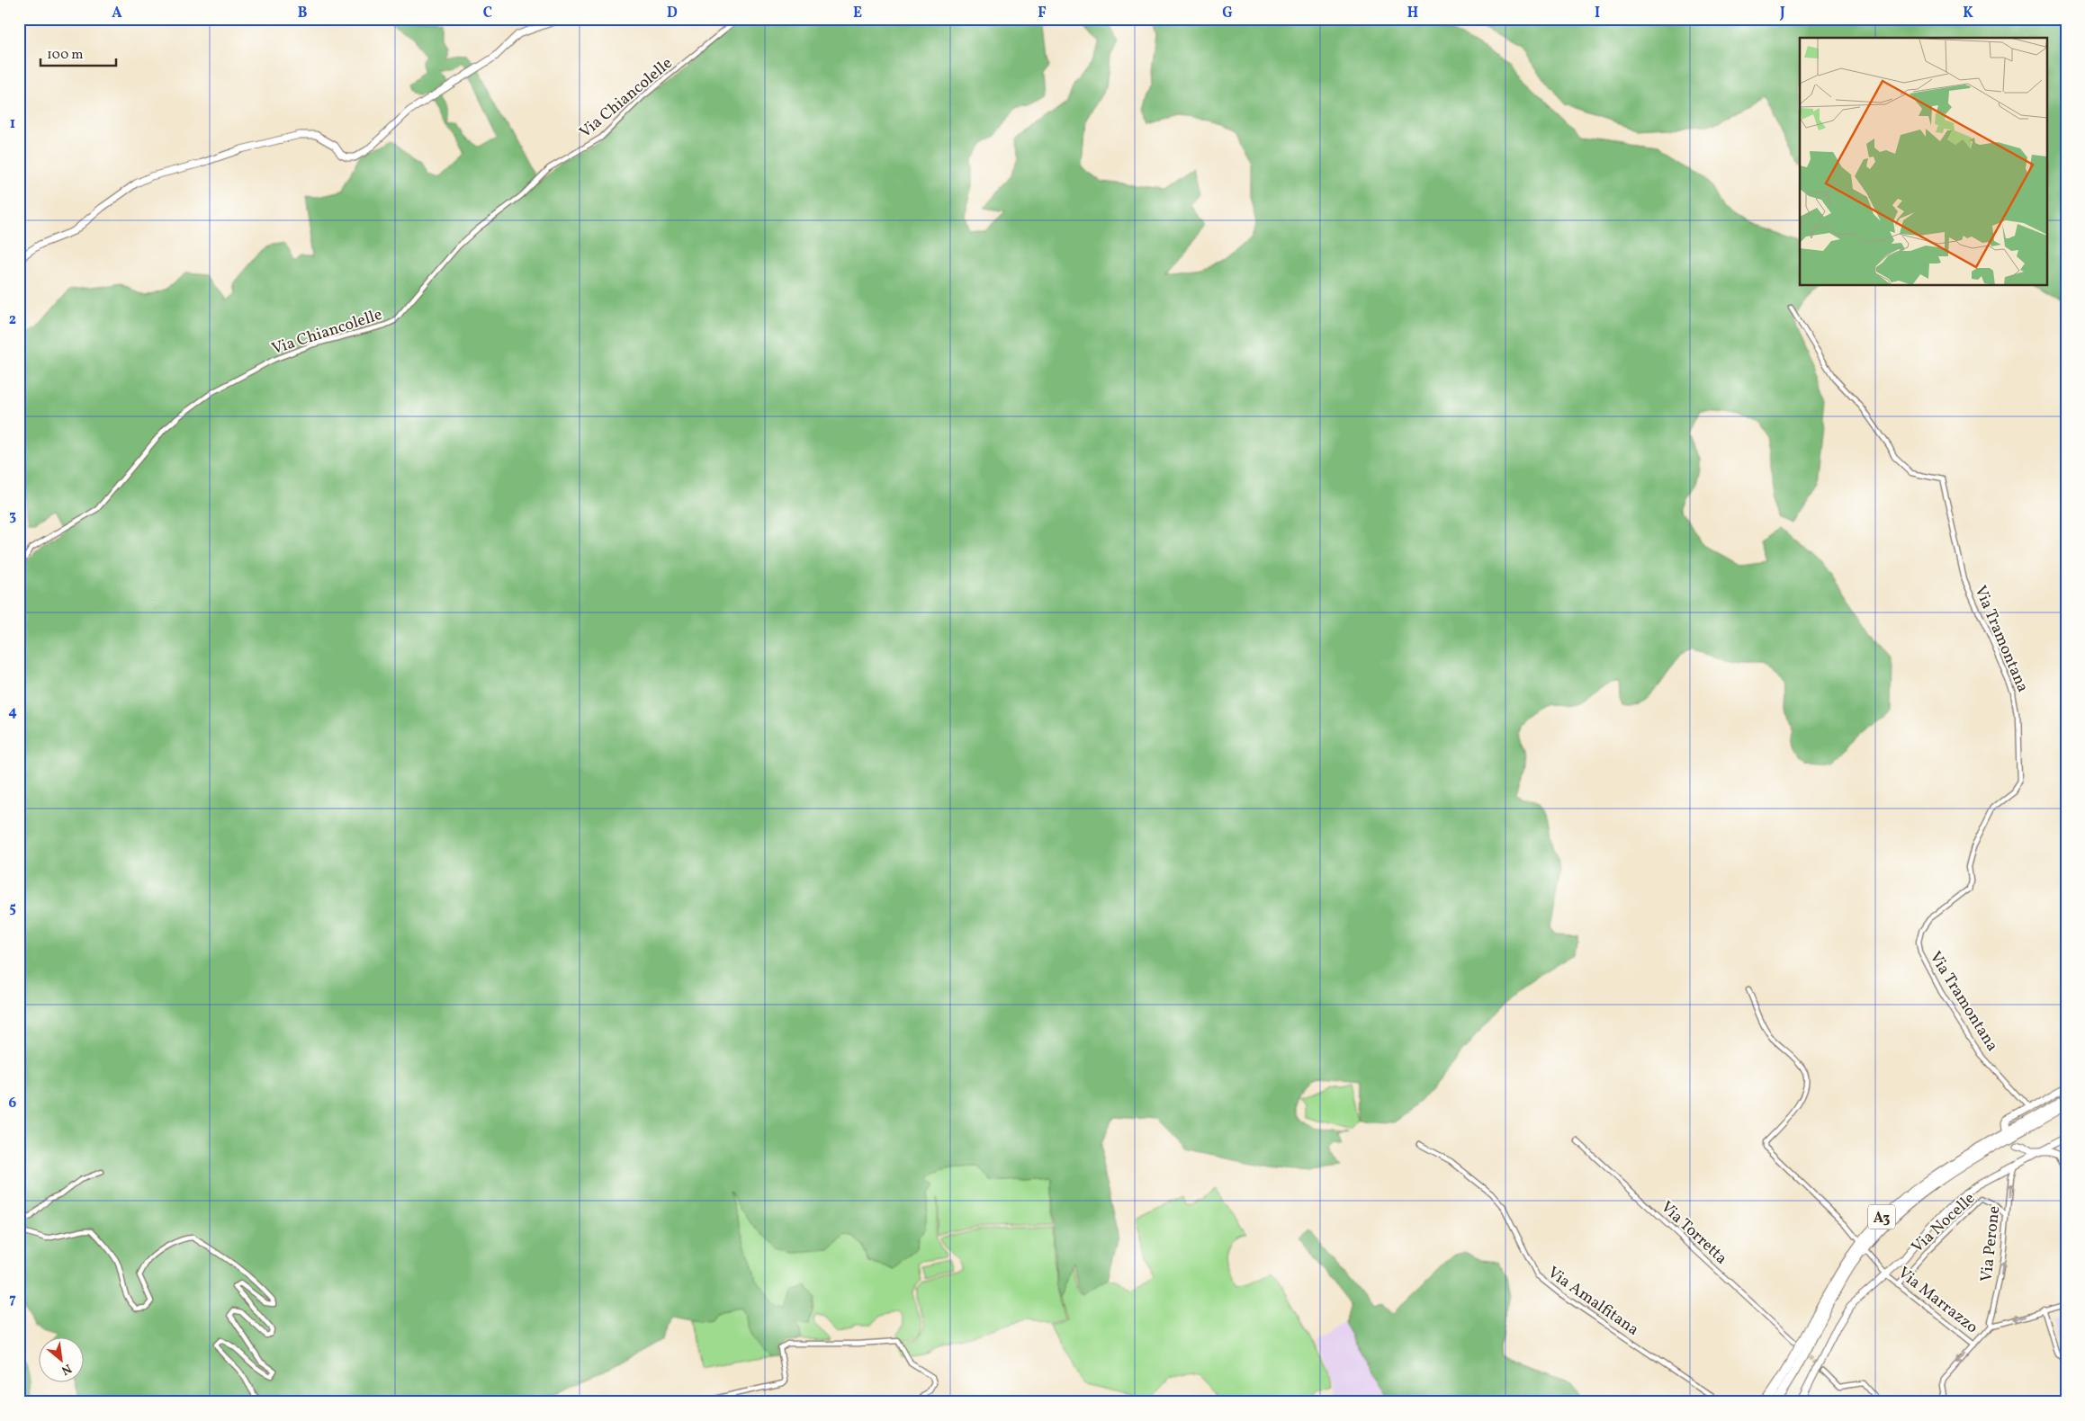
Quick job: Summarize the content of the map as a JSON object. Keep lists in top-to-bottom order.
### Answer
{
  "streets": {
    "highway": ["A3"],
    "street": [
      "Via Chiancolelle",
      "Via Tramontana",
      "Via Nocelle",
      "Via Torretta",
      "Via Perone",
      "Via Marrazzo",
      "Via Amalfitana"
    ]
  },
  "crossings": [
    ["Via Nocelle", "Via Perone"],
    ["Via Nocelle", "Via Marrazzo"]
  ],
  "one_way": ["Via Perone"],
  "scale_bar": "100 m",
  "north": "bottom right",
  "grid": {
    "columns": [
      "A",
      "B",
      "C",
      "D",
      "E",
      "F",
      "G",
      "H",
      "I",
      "J",
      "K"
    ],
    "rows": [
      "1",
      "2",
      "3",
      "4",
      "5",
      "6",
      "7"
    ]
  }
}
